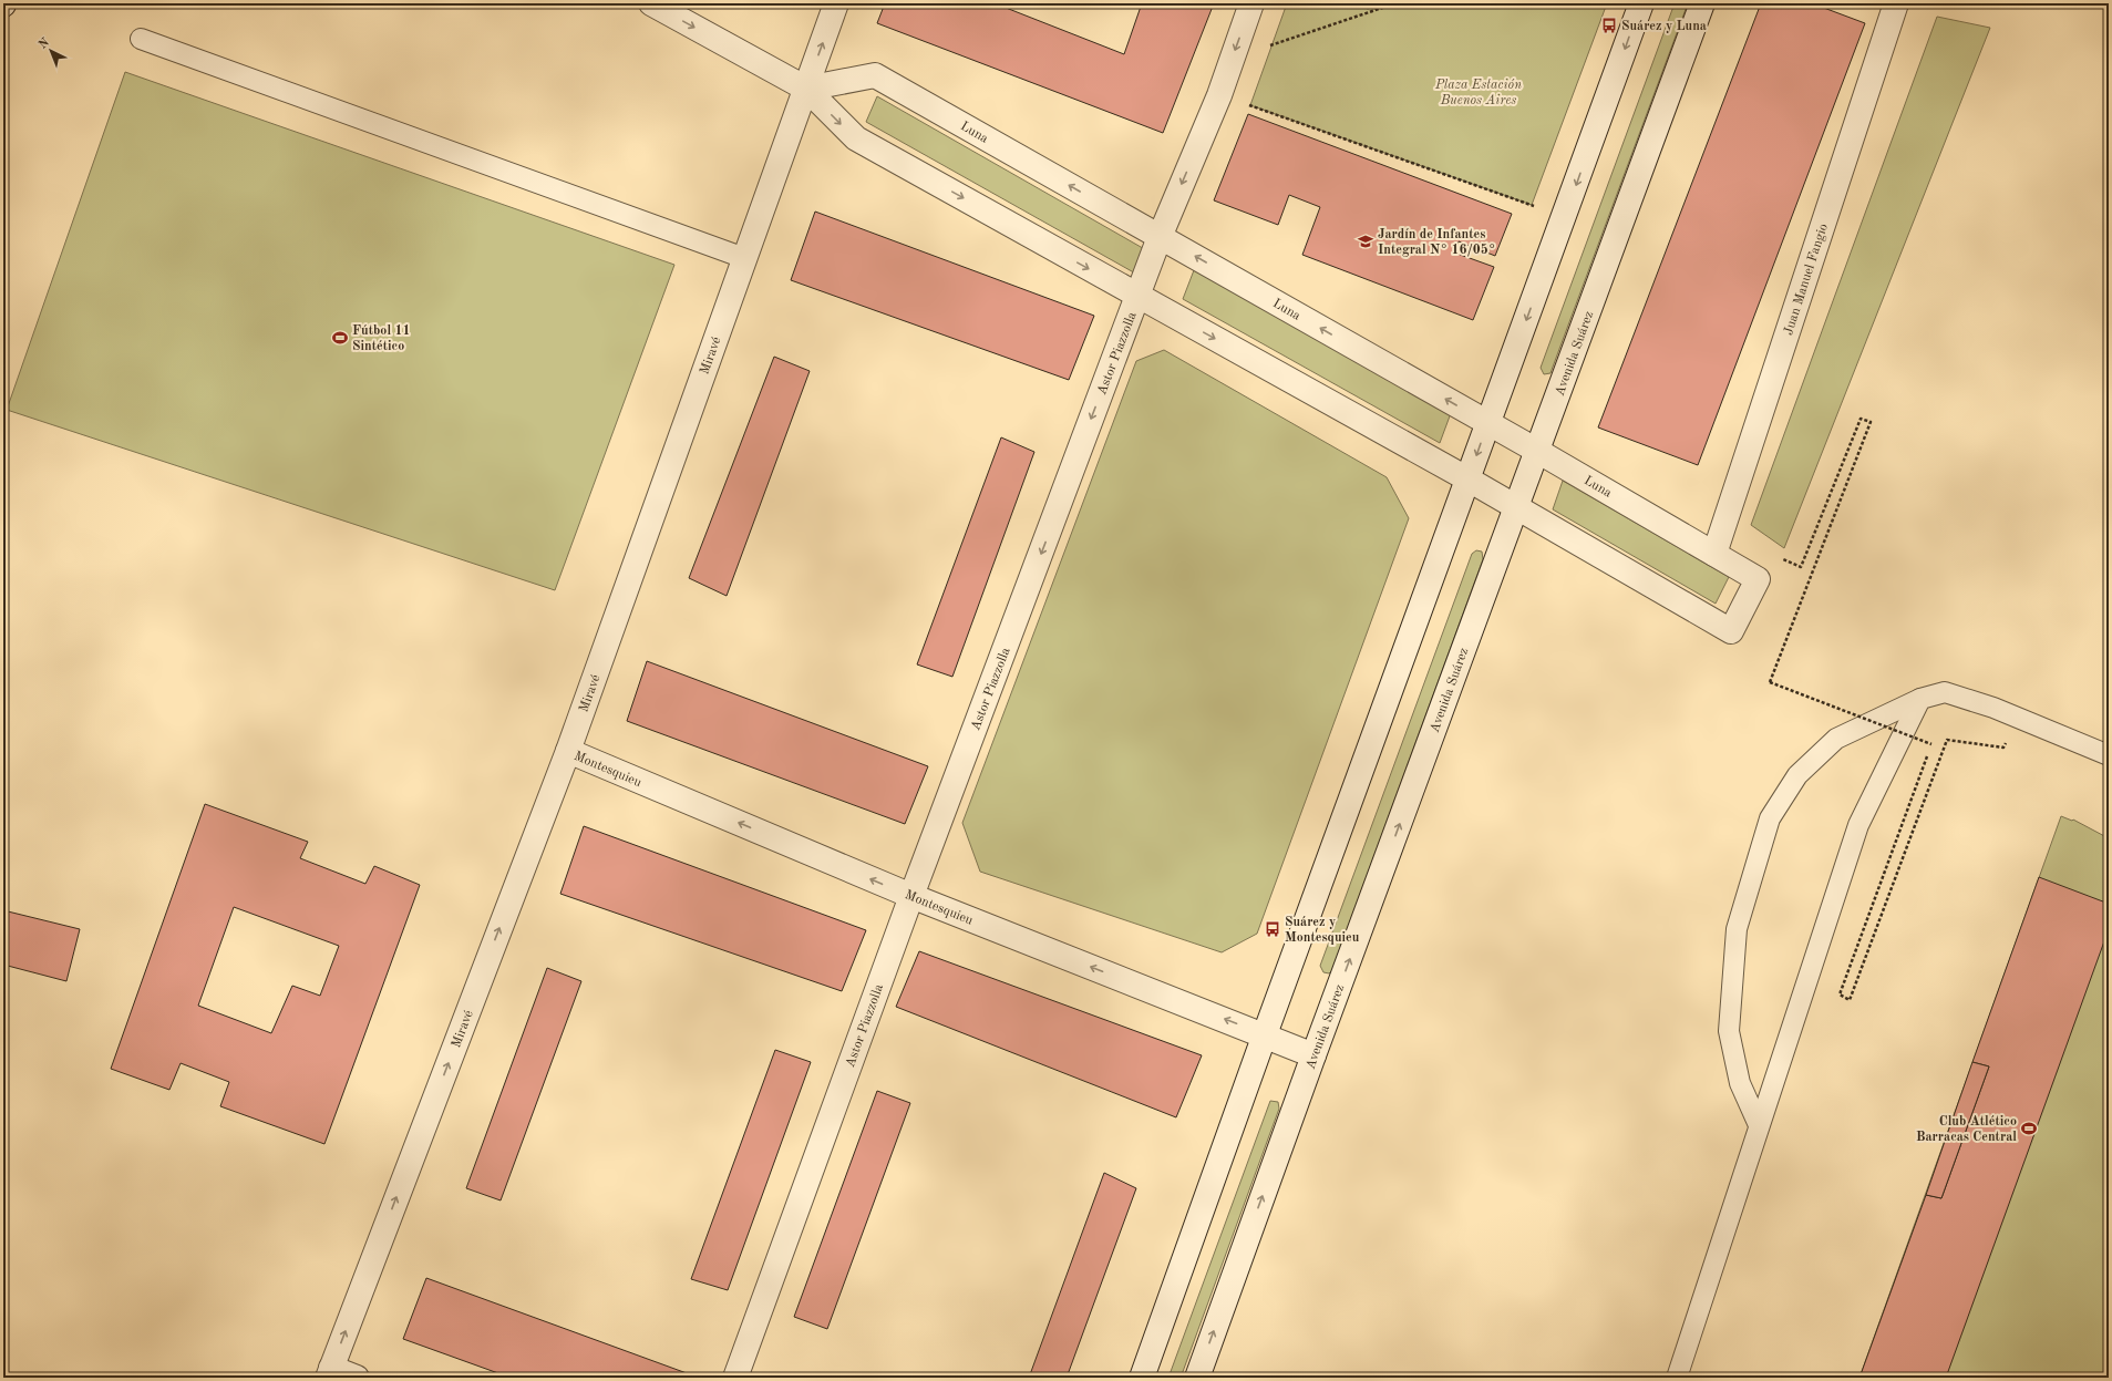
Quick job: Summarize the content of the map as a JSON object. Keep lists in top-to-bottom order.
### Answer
{
  "streets": {
    "street": [
      "Luna",
      "Juan Manuel Fangio",
      "Astor Piazzolla",
      "Avenida Suárez",
      "Miravé",
      "Montesquieu"
    ]
  },
  "crossings": [
    ["Luna", "Juan Manuel Fangio"],
    ["Luna", "Astor Piazzolla"],
    ["Luna", "Avenida Suárez"],
    ["Luna", "Miravé"],
    ["Astor Piazzolla", "Montesquieu"],
    ["Avenida Suárez", "Montesquieu"],
    ["Miravé", "Montesquieu"]
  ],
  "one_way": ["Astor Piazzolla", "Miravé", "Montesquieu"],
  "parks": ["Plaza Estación Buenos Aires"],
  "places": {
    "bus stop": ["Suárez y Luna", "Suárez y Montesquieu"],
    "school or university": ["Jardín de Infantes Integral N° 16/05°"],
    "sports": ["Fútbol 11 Sintético", "Club Atlético Barracas Central"]
  },
  "north": "top left"
}
